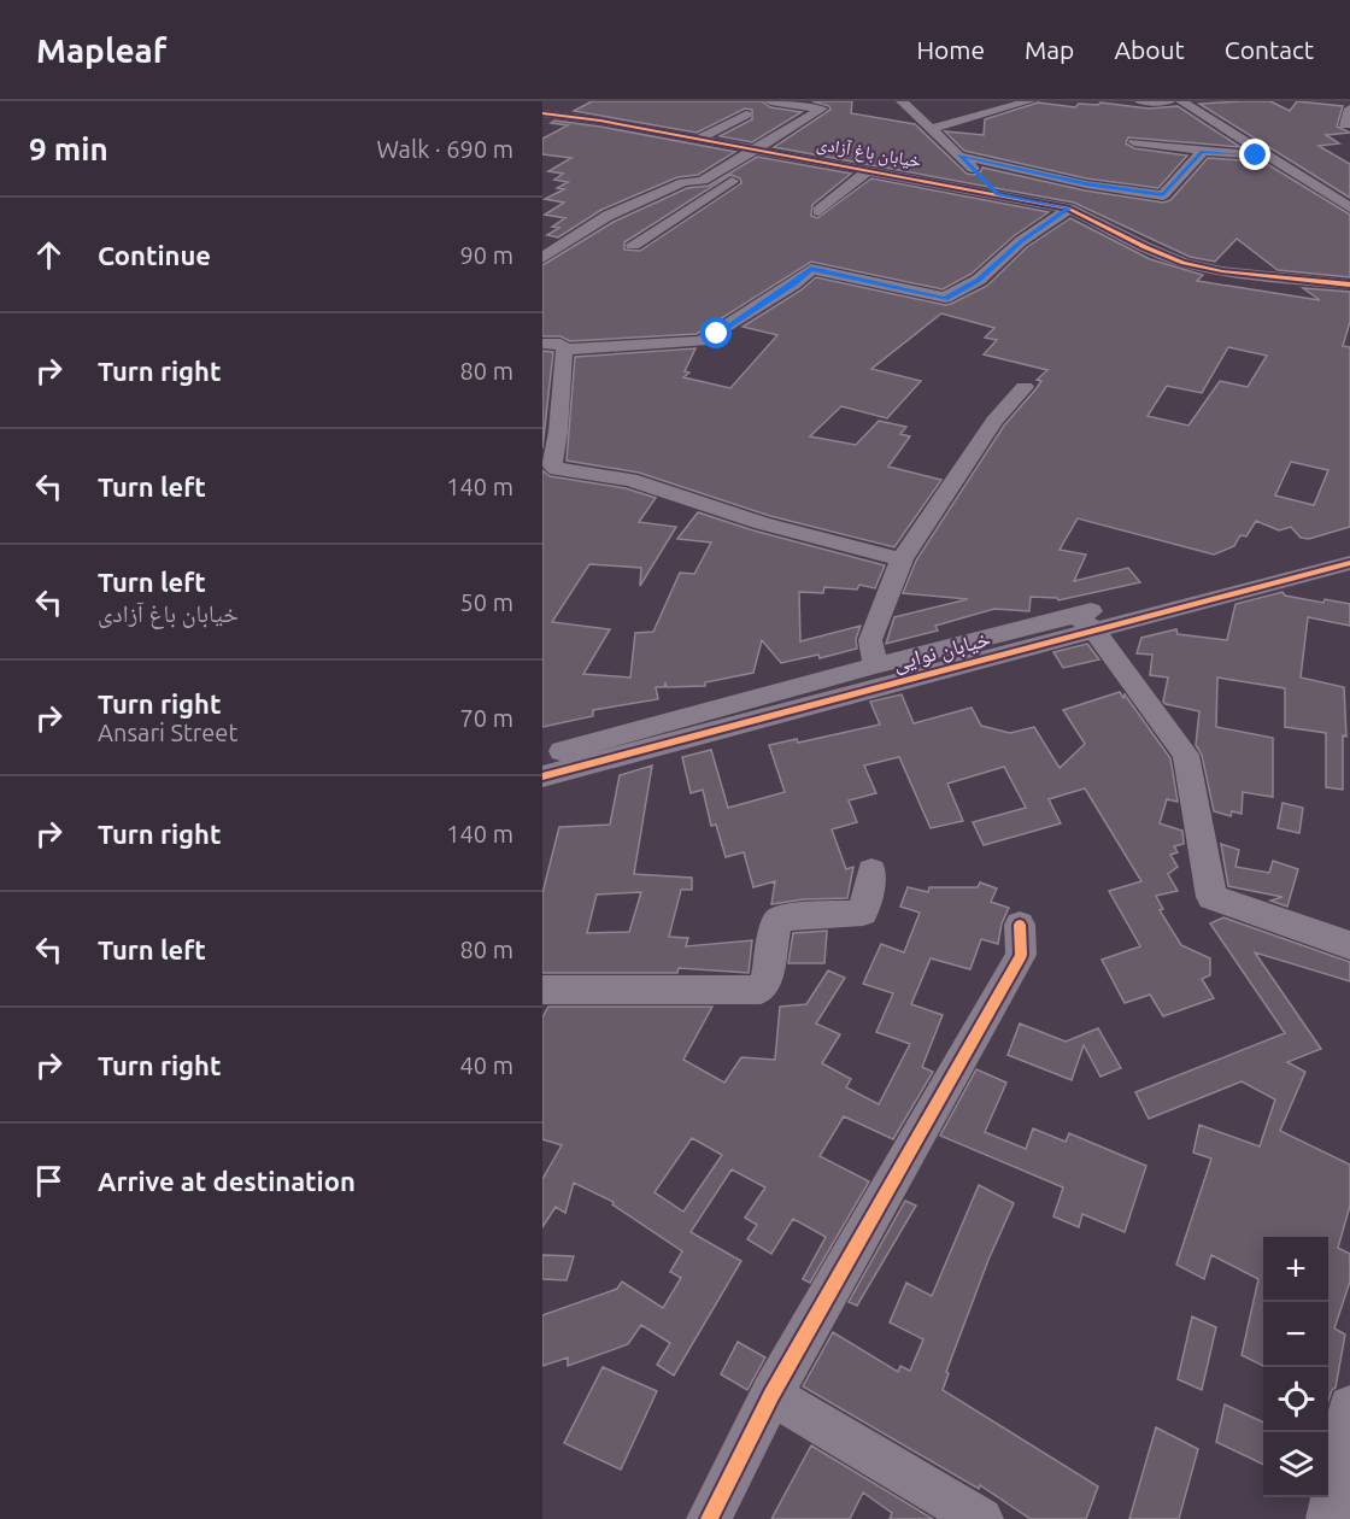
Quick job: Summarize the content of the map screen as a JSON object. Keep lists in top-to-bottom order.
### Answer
{
  "streets": {
    "street": ["خیابان باغ آزادی", "خیابان نوایی"]
  },
  "page": {
    "header": "Mapleaf",
    "nav": [
      "Home",
      "Map",
      "About",
      "Contact"
    ],
    "heading": ["9 min", "Walk · 690 m"],
    "list": [
      ["Continue", "90 m"],
      ["Turn right", "80 m"],
      ["Turn left", "140 m"],
      ["Turn left", "خیابان باغ آزادی", "50 m"],
      ["Turn right", "Ansari Street", "70 m"],
      ["Turn right", "140 m"],
      ["Turn left", "80 m"],
      ["Turn right", "40 m"],
      "Arrive at destination"
    ],
    "map_buttons": ["+", "−"]
  }
}
